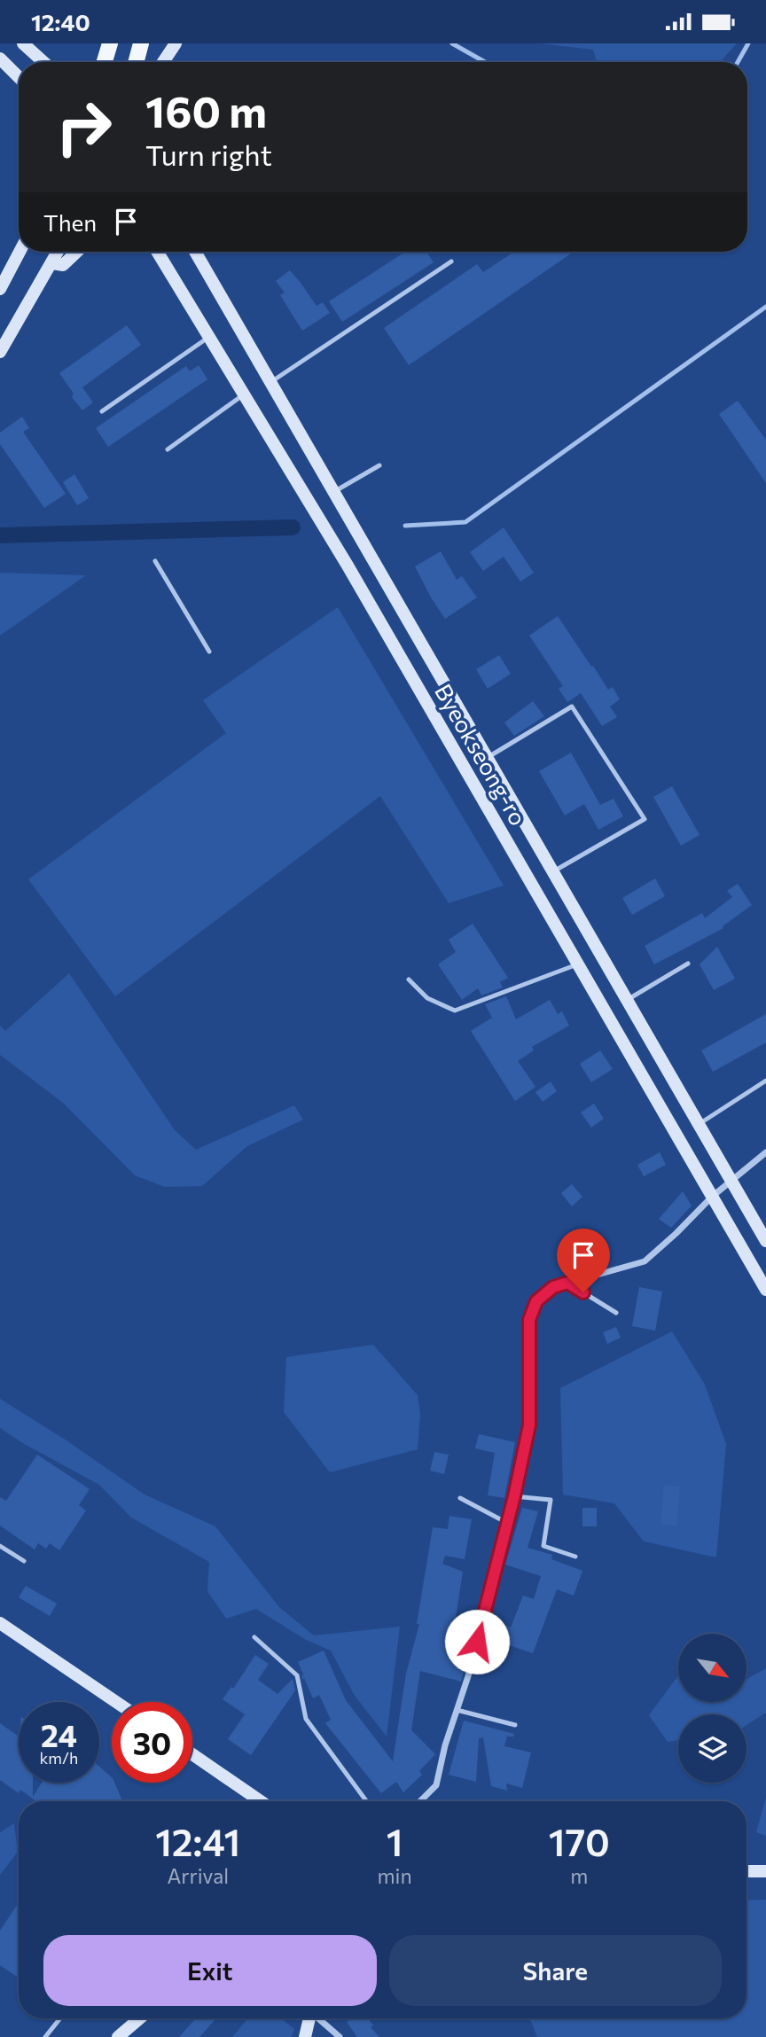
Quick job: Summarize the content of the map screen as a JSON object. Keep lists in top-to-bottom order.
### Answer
{
  "streets": {
    "main road": ["Byeokseong-ro"]
  },
  "north": "bottom right",
  "page": {
    "status": "12:40",
    "turn": ["160 m", "Turn right"],
    "then": "Then",
    "speed": "24 km/h",
    "limit": "30",
    "eta": [
      "12:41",
      "Arrival",
      "1",
      "min",
      "170",
      "m"
    ],
    "buttons": ["Exit", "Share"]
  }
}
